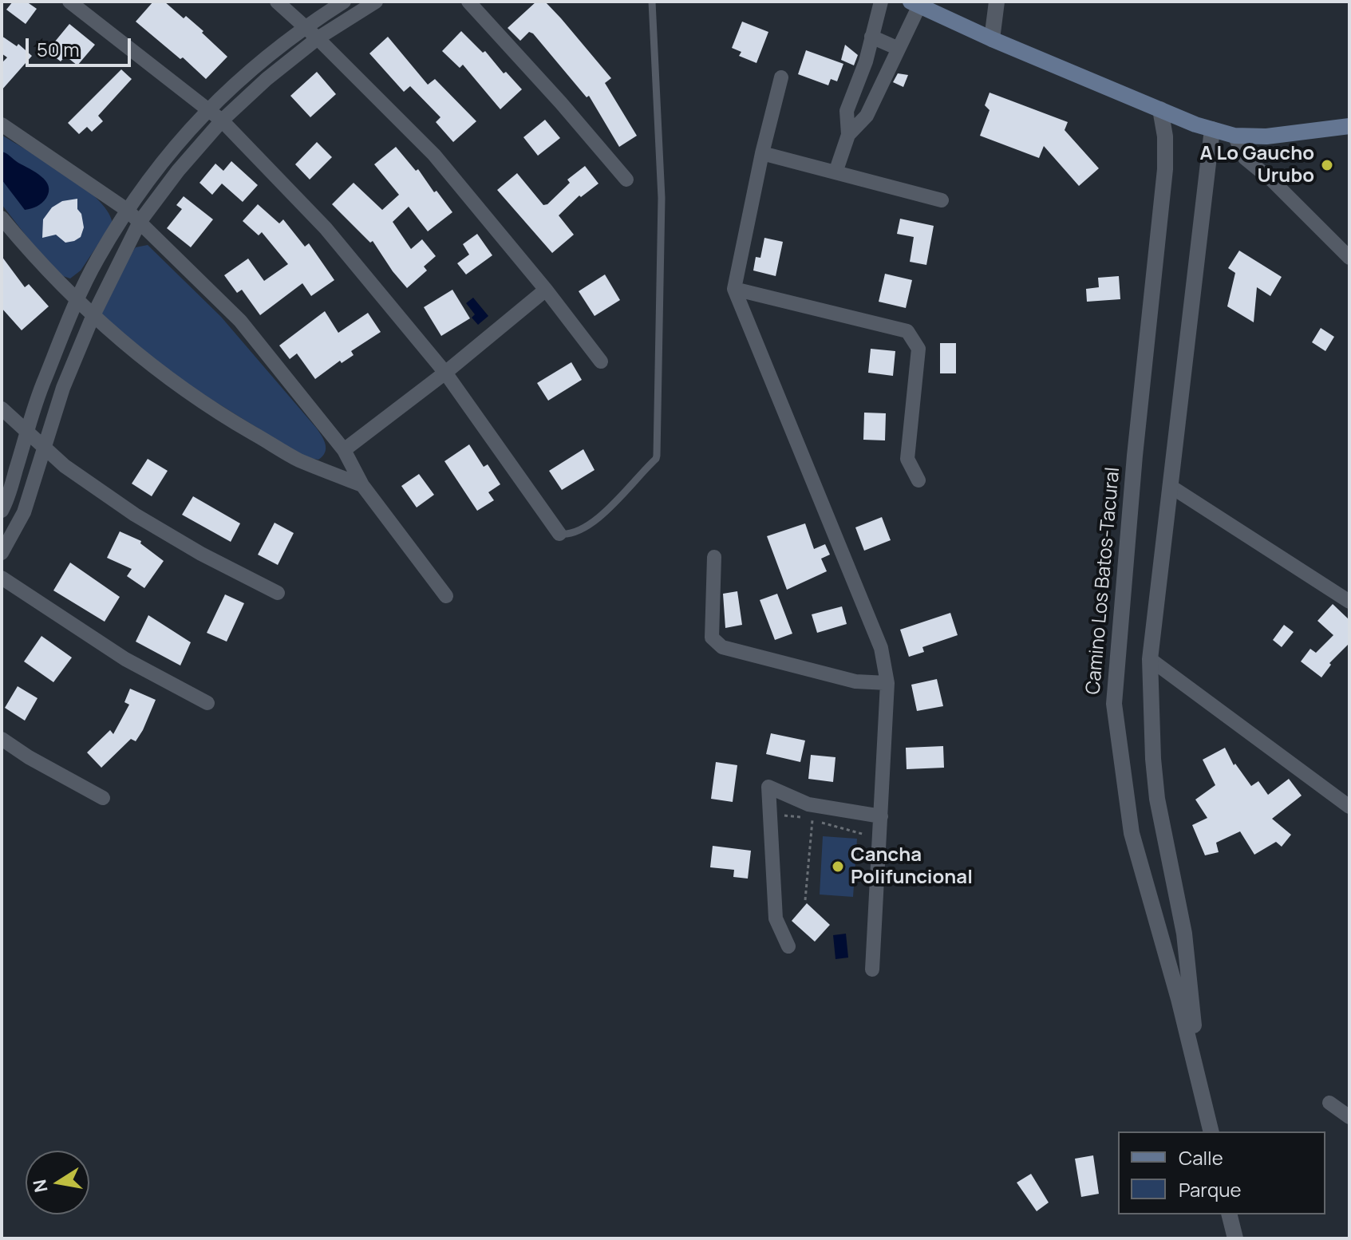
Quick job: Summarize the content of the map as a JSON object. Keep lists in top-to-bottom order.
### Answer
{
  "streets": {
    "street": ["Camino Los Batos-Tacural"]
  },
  "places": ["A Lo Gaucho Urubo", "Cancha Polifuncional"],
  "legend": ["Calle", "Parque"],
  "scale_bar": "50 m",
  "north": "left"
}
